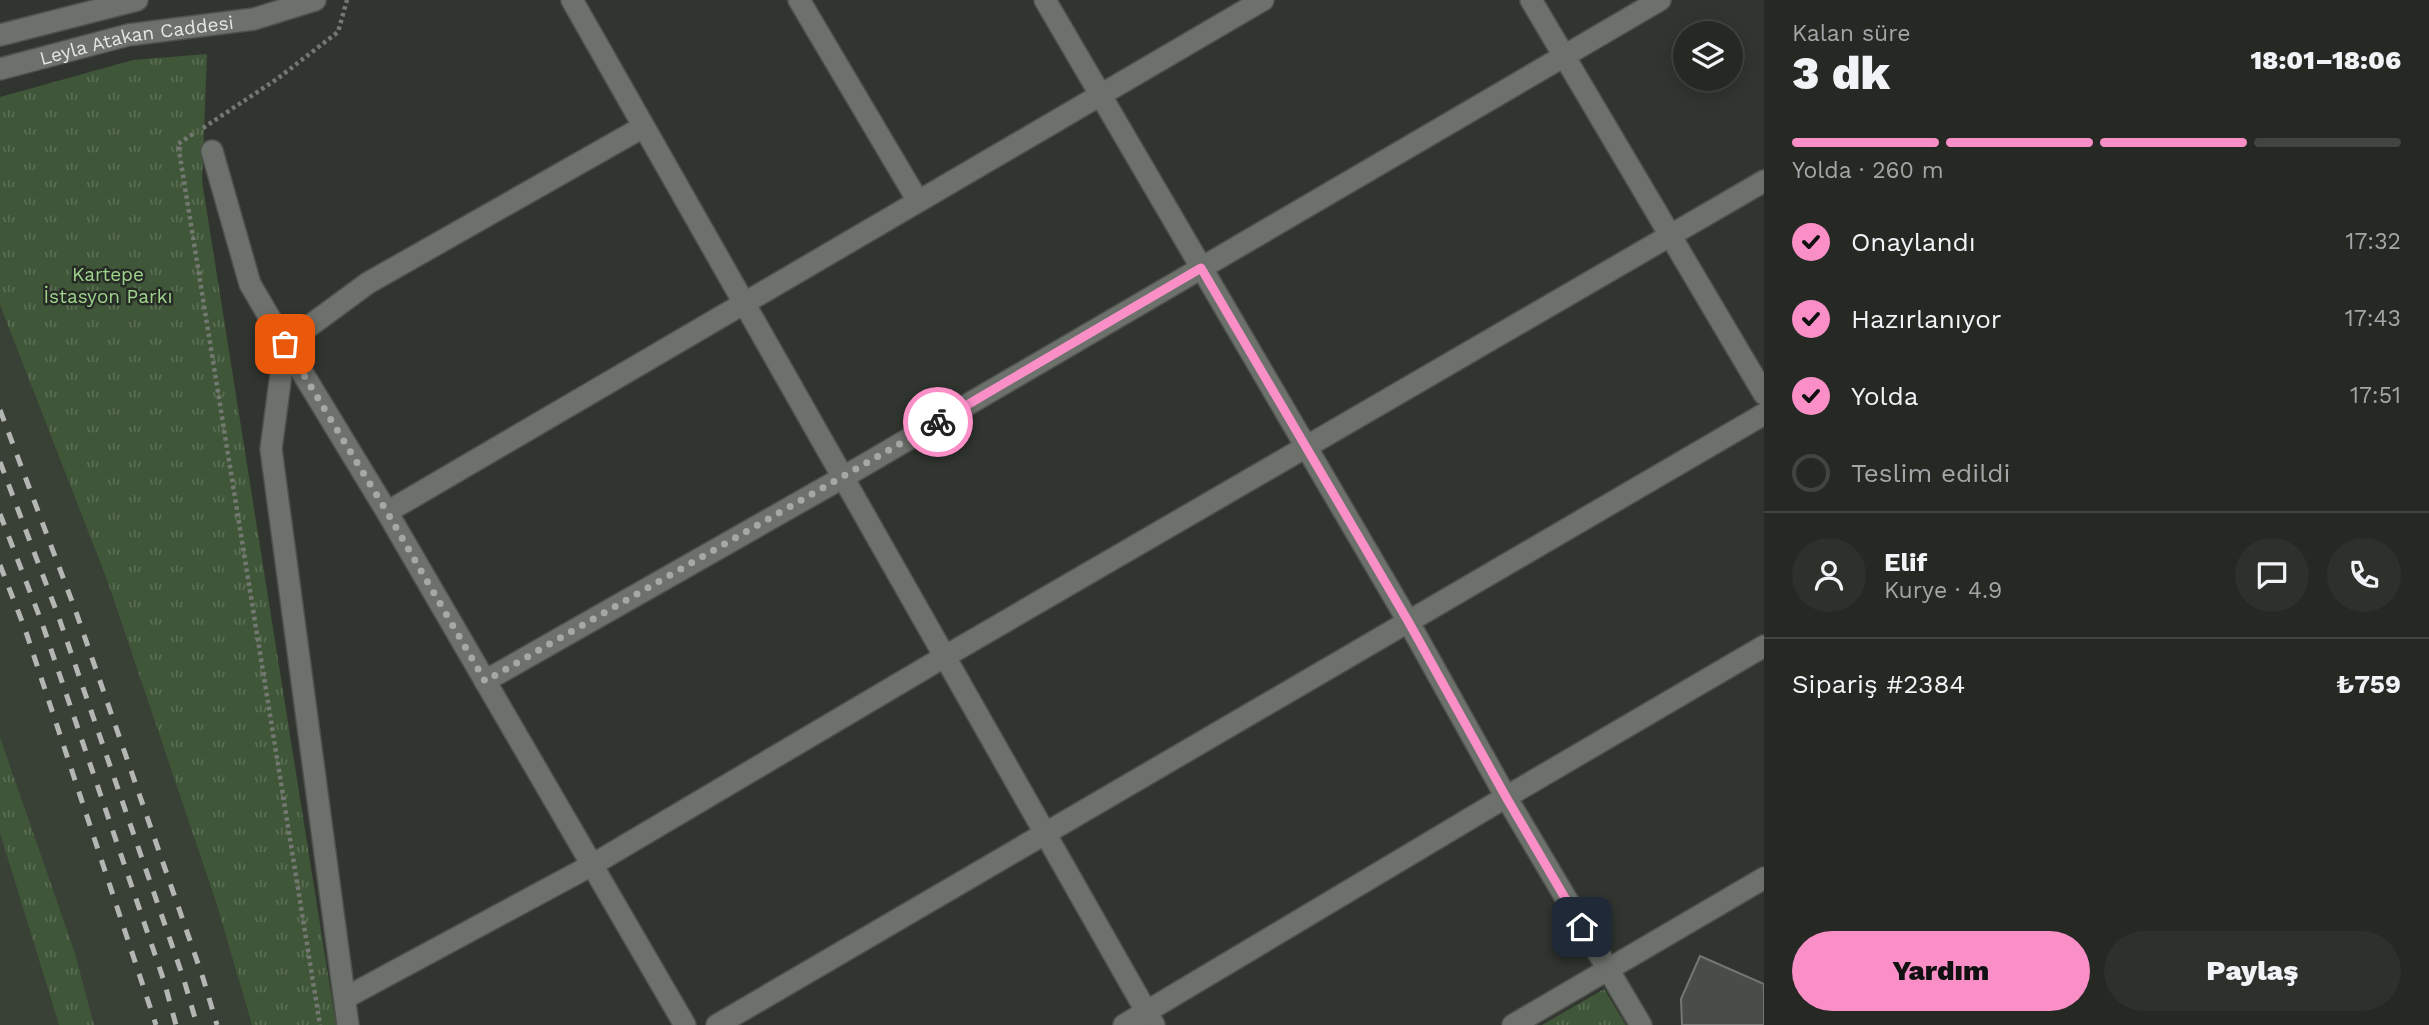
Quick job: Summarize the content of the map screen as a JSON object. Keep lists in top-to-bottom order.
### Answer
{
  "streets": {
    "street": ["Leyla Atakan Caddesi"]
  },
  "parks": ["Kartepe İstasyon Parkı"],
  "page": {
    "heading": ["3 dk", "Kalan süre", "18:01–18:06"],
    "panel": [
      "Elif",
      "Kurye · 4.9",
      "Sipariş #2384",
      "₺759"
    ],
    "bar": "Yolda · 260 m",
    "list": [
      ["Onaylandı", "17:32"],
      ["Hazırlanıyor", "17:43"],
      ["Yolda", "17:51"],
      "Teslim edildi"
    ],
    "buttons": ["Yardım", "Paylaş"]
  }
}
